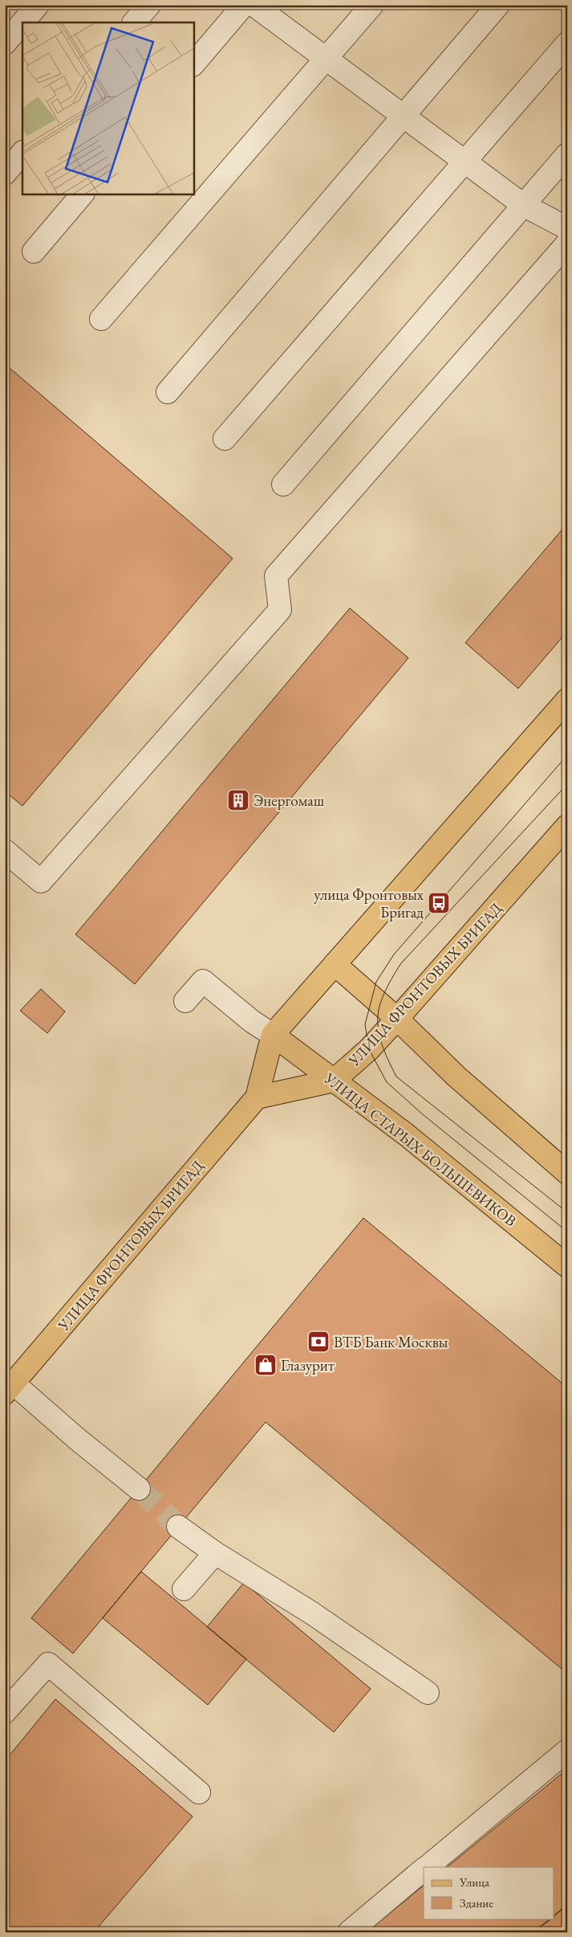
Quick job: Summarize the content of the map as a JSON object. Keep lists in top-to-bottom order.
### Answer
{
  "streets": {
    "main road": ["УЛИЦА ФРОНТОВЫХ БРИГАД", "УЛИЦА СТАРЫХ БОЛЬШЕВИКОВ"]
  },
  "crossings": [
    ["УЛИЦА ФРОНТОВЫХ БРИГАД", "УЛИЦА СТАРЫХ БОЛЬШЕВИКОВ"]
  ],
  "places": {
    "building": ["Энергомаш"],
    "bus stop": ["улица Фронтовых Бригад"],
    "bank": ["ВТБ Банк Москвы"],
    "shop": ["Глазурит"]
  },
  "legend": ["Улица", "Здание"]
}
